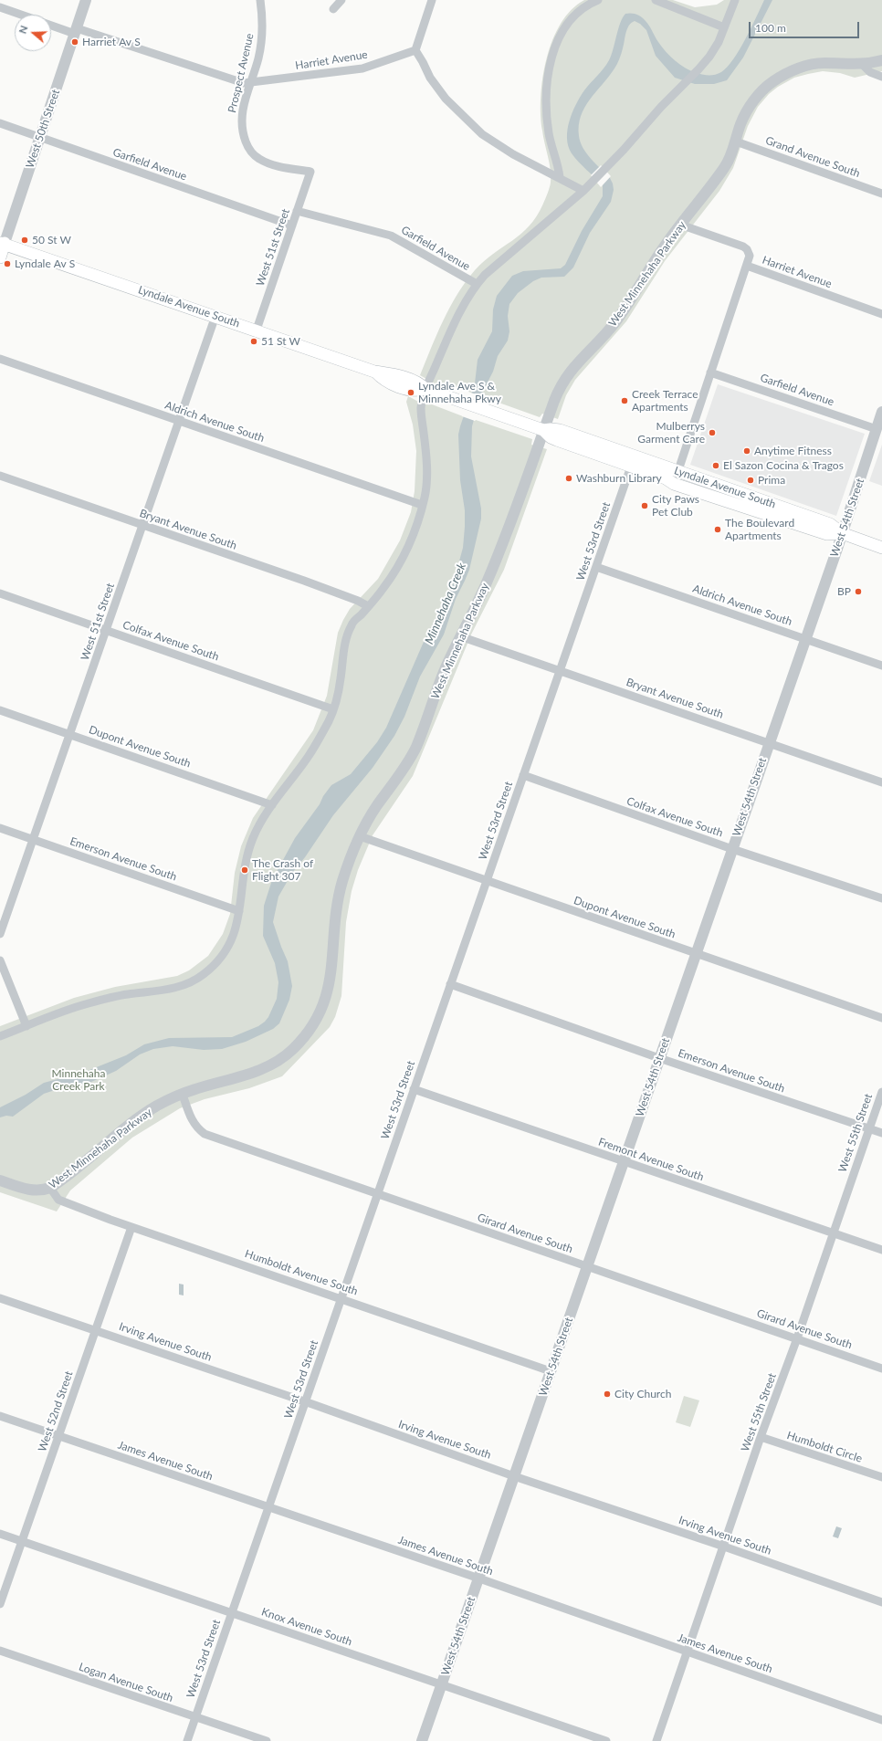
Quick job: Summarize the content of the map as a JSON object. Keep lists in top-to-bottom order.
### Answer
{
  "streets": {
    "main road": ["West 50th Street", "Lyndale Avenue South"],
    "street": [
      "Harriet Avenue",
      "Prospect Avenue",
      "Grand Avenue South",
      "Garfield Avenue",
      "West 51st Street",
      "West Minnehaha Parkway",
      "Aldrich Avenue South",
      "West 54th Street",
      "Bryant Avenue South",
      "West 53rd Street",
      "Colfax Avenue South",
      "Dupont Avenue South",
      "Emerson Avenue South",
      "West 55th Street",
      "Fremont Avenue South",
      "Girard Avenue South",
      "Humboldt Avenue South",
      "Irving Avenue South",
      "West 52nd Street",
      "Humboldt Circle",
      "James Avenue South",
      "Knox Avenue South",
      "Logan Avenue South"
    ]
  },
  "crossings": [
    ["Harriet Avenue", "Prospect Avenue"],
    ["Harriet Avenue", "West 50th Street"],
    ["Harriet Avenue", "West Minnehaha Parkway"],
    ["Prospect Avenue", "West 51st Street"],
    ["West 50th Street", "Garfield Avenue"],
    ["West 50th Street", "Lyndale Avenue South"],
    ["Grand Avenue South", "West Minnehaha Parkway"],
    ["Garfield Avenue", "West 51st Street"],
    ["Garfield Avenue", "West 54th Street"],
    ["West 51st Street", "Lyndale Avenue South"],
    ["West 51st Street", "Aldrich Avenue South"],
    ["West 51st Street", "Bryant Avenue South"],
    ["West 51st Street", "Colfax Avenue South"],
    ["West 51st Street", "Dupont Avenue South"],
    ["West 51st Street", "Emerson Avenue South"],
    ["West Minnehaha Parkway", "Lyndale Avenue South"],
    ["West Minnehaha Parkway", "Bryant Avenue South"],
    ["West Minnehaha Parkway", "Dupont Avenue South"],
    ["West Minnehaha Parkway", "Girard Avenue South"],
    ["West Minnehaha Parkway", "Humboldt Avenue South"],
    ["Lyndale Avenue South", "West 54th Street"],
    ["Lyndale Avenue South", "West 53rd Street"],
    ["Aldrich Avenue South", "West 54th Street"],
    ["Aldrich Avenue South", "West 53rd Street"],
    ["West 54th Street", "Bryant Avenue South"],
    ["West 54th Street", "Colfax Avenue South"],
    ["West 54th Street", "Dupont Avenue South"],
    ["West 54th Street", "Emerson Avenue South"],
    ["West 54th Street", "Fremont Avenue South"],
    ["West 54th Street", "Girard Avenue South"],
    ["West 54th Street", "Humboldt Avenue South"],
    ["West 54th Street", "Irving Avenue South"],
    ["West 54th Street", "James Avenue South"],
    ["West 54th Street", "Knox Avenue South"],
    ["Bryant Avenue South", "West 53rd Street"],
    ["West 53rd Street", "Colfax Avenue South"],
    ["West 53rd Street", "Dupont Avenue South"],
    ["West 53rd Street", "Emerson Avenue South"],
    ["West 53rd Street", "Fremont Avenue South"],
    ["West 53rd Street", "Girard Avenue South"],
    ["West 53rd Street", "Humboldt Avenue South"],
    ["West 53rd Street", "Irving Avenue South"],
    ["West 53rd Street", "James Avenue South"],
    ["West 53rd Street", "Knox Avenue South"],
    ["West 53rd Street", "Logan Avenue South"],
    ["Emerson Avenue South", "West 55th Street"],
    ["West 55th Street", "Fremont Avenue South"],
    ["West 55th Street", "Girard Avenue South"],
    ["West 55th Street", "Irving Avenue South"],
    ["West 55th Street", "Humboldt Circle"],
    ["West 55th Street", "James Avenue South"],
    ["Humboldt Avenue South", "West 52nd Street"],
    ["Irving Avenue South", "West 52nd Street"],
    ["West 52nd Street", "James Avenue South"],
    ["West 52nd Street", "Knox Avenue South"]
  ],
  "water": ["Minnehaha Creek"],
  "parks": ["Minnehaha Creek Park"],
  "places": [
    "Harriet Av S",
    "50 St W",
    "Lyndale Av S",
    "51 St W",
    "Lyndale Ave S & Minnehaha Pkwy",
    "Creek Terrace Apartments",
    "Mulberrys Garment Care",
    "Anytime Fitness",
    "El Sazon Cocina & Tragos",
    "Washburn Library",
    "Prima",
    "City Paws Pet Club",
    "The Boulevard Apartments",
    "BP",
    "The Crash of Flight 307",
    "City Church"
  ],
  "scale_bar": "100 m",
  "north": "left"
}
